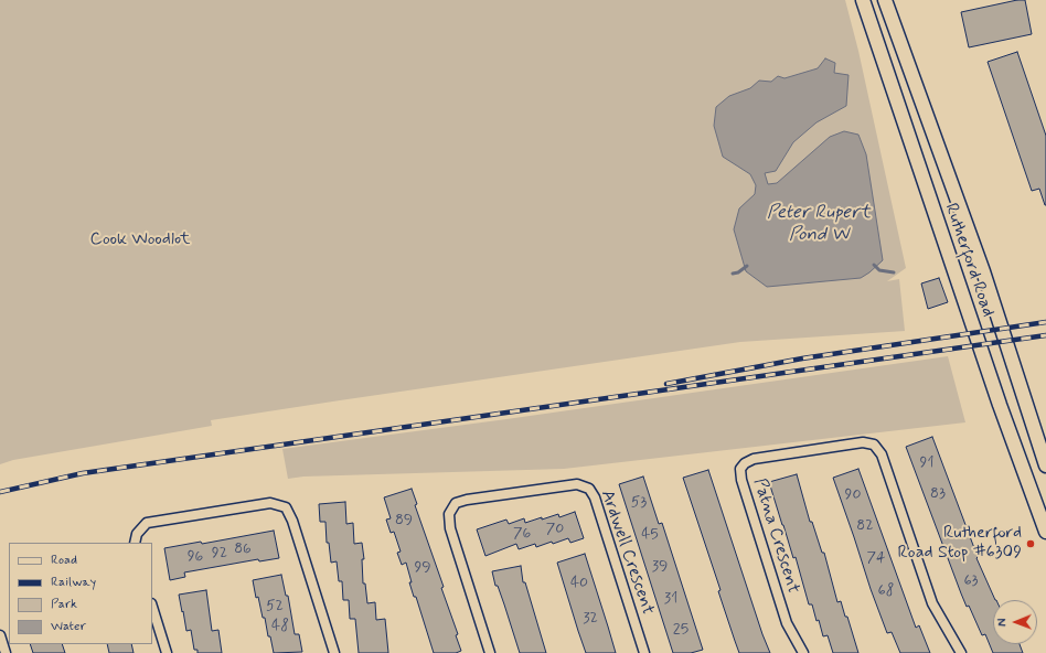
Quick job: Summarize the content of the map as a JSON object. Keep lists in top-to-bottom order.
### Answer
{
  "streets": {
    "main road": ["Rutherford Road"],
    "street": ["Patna Crescent", "Ardwell Crescent"]
  },
  "water": ["Peter Rupert Pond W"],
  "parks": ["Cook Woodlot"],
  "places": ["Rutherford Road Stop #6309"],
  "house_numbers": [
    "91",
    "83",
    "90",
    "53",
    "89",
    "82",
    "70",
    "76",
    "45",
    "86",
    "92",
    "96",
    "74",
    "39",
    "99",
    "63",
    "40",
    "68",
    "31",
    "52",
    "32",
    "48",
    "25"
  ],
  "legend": [
    "Road",
    "Railway",
    "Park",
    "Water"
  ],
  "north": "left"
}
